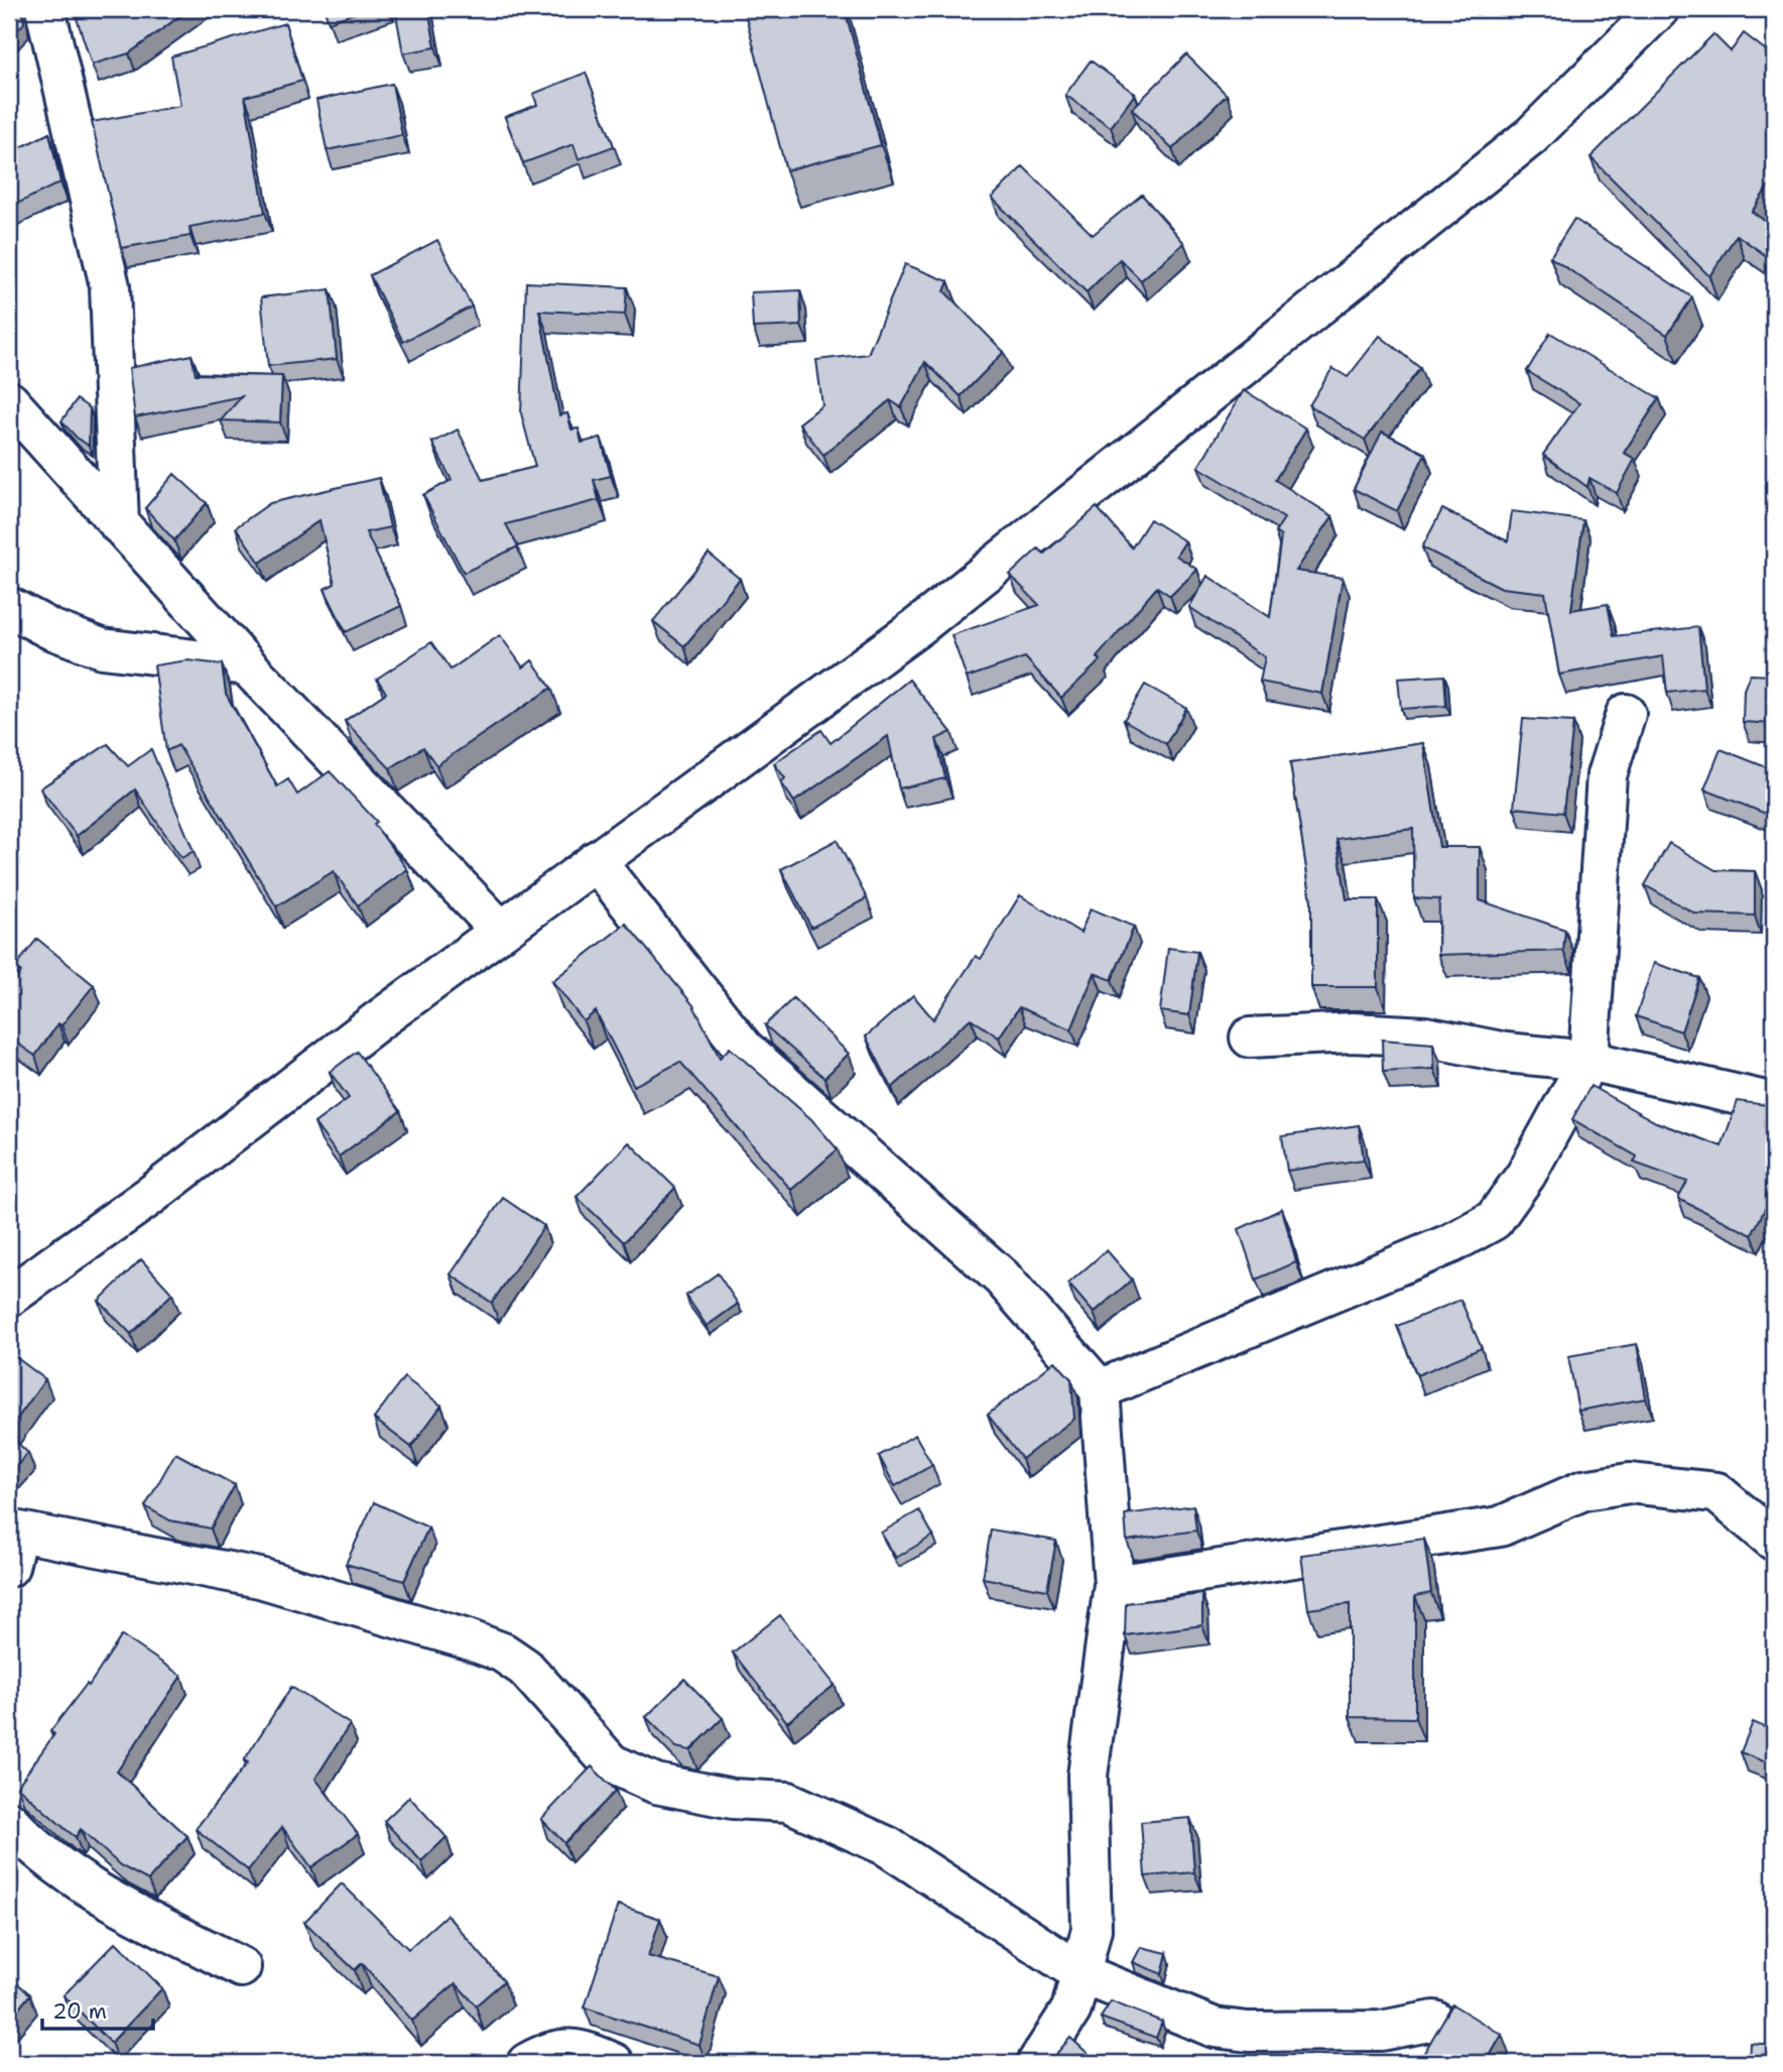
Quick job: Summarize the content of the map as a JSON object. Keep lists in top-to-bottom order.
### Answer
{
  "scale_bar": "20 m"
}
